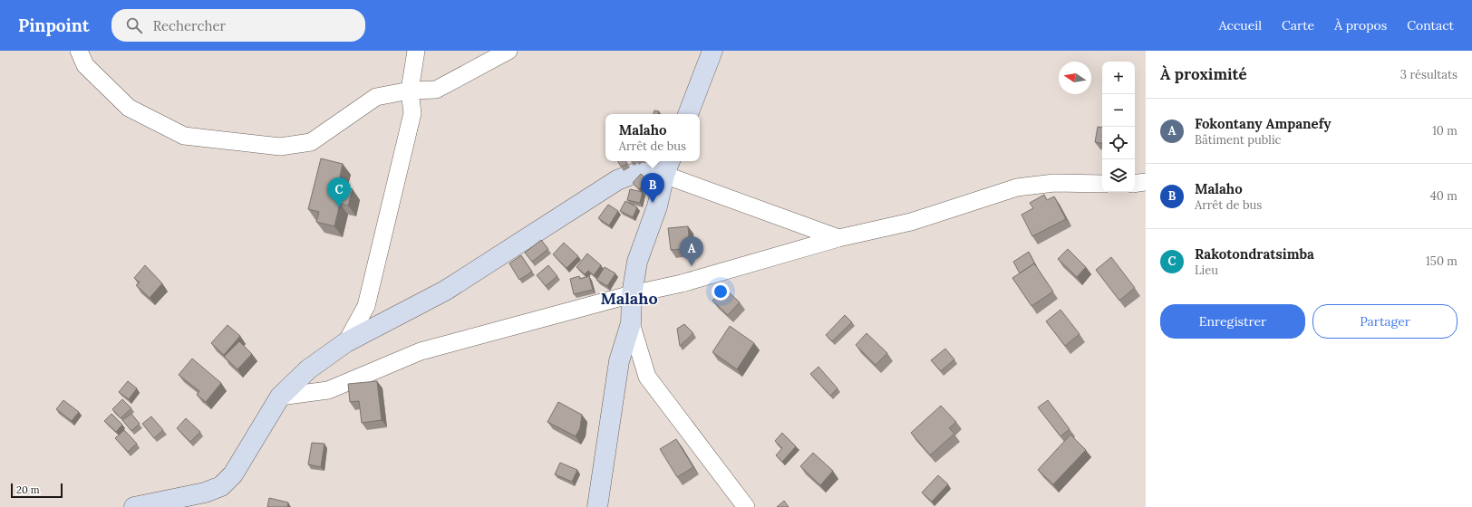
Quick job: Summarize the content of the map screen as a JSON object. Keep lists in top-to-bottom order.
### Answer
{
  "districts": ["Malaho"],
  "scale_bar": "20 m",
  "north": "left",
  "page": {
    "header": "Pinpoint",
    "search": "Rechercher",
    "nav": [
      "Accueil",
      "Carte",
      "À propos",
      "Contact"
    ],
    "heading": ["À proximité", "3 résultats"],
    "map_buttons": ["+", "−"],
    "list": [
      {
        "mark": "A",
        "name": "Fokontany Ampanefy",
        "note": "Bâtiment public",
        "value": "10 m"
      },
      {
        "mark": "B",
        "name": "Malaho",
        "note": "Arrêt de bus",
        "value": "40 m"
      },
      {
        "mark": "C",
        "name": "Rakotondratsimba",
        "note": "Lieu",
        "value": "150 m"
      }
    ],
    "popup": ["Malaho", "Arrêt de bus"],
    "pins": ["B", "C", "A"],
    "buttons": ["Enregistrer", "Partager"],
    "scale": "20 m"
  }
}
